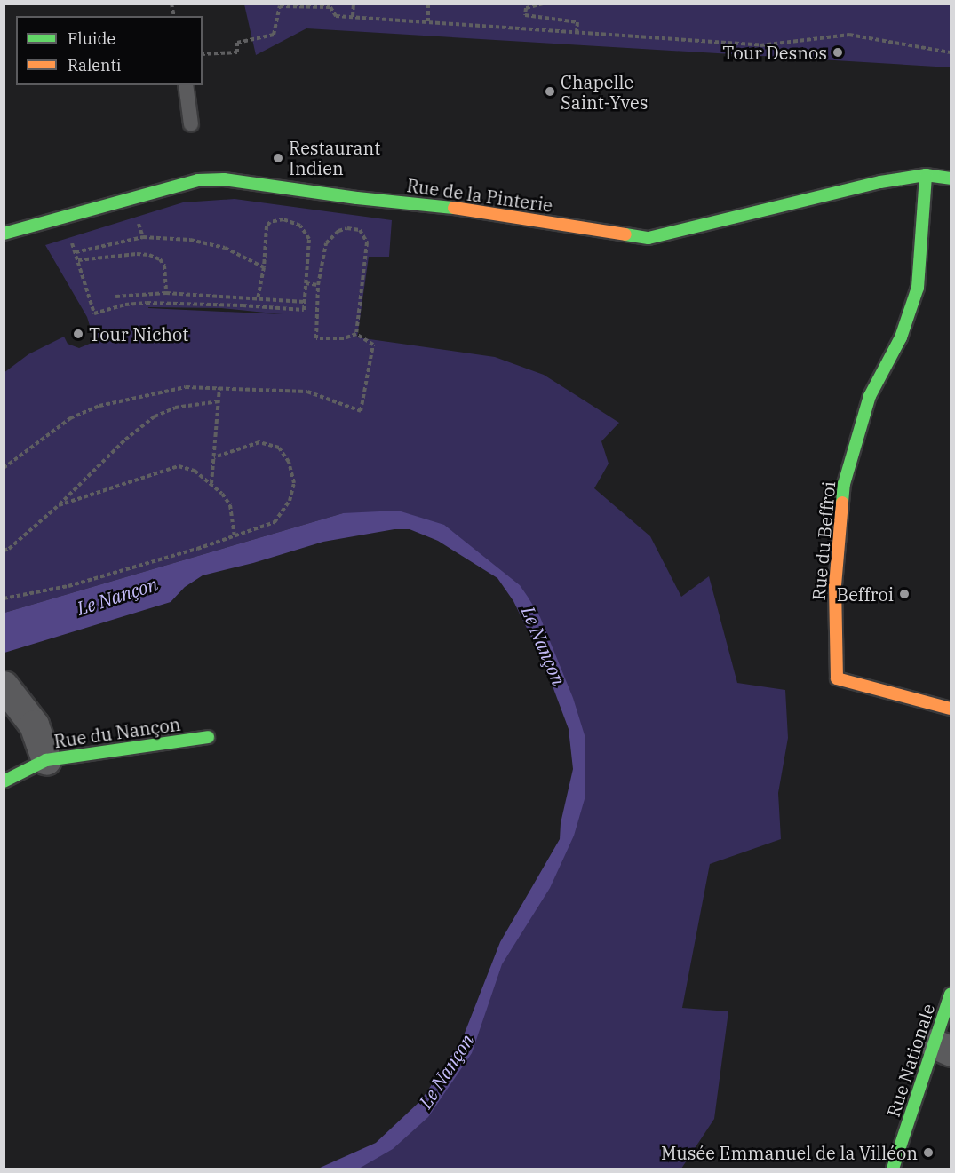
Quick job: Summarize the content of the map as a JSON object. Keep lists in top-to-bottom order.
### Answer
{
  "streets": {
    "street": [
      "Rue de la Pinterie",
      "Rue du Beffroi",
      "Rue du Nançon",
      "Rue Nationale"
    ]
  },
  "crossings": [
    ["Rue de la Pinterie", "Rue du Beffroi"]
  ],
  "water": ["Le Nançon"],
  "places": [
    "Tour Desnos",
    "Chapelle Saint-Yves",
    "Restaurant Indien",
    "Tour Nichot",
    "Beffroi",
    "Musée Emmanuel de la Villéon"
  ],
  "legend": ["Fluide", "Ralenti"]
}
